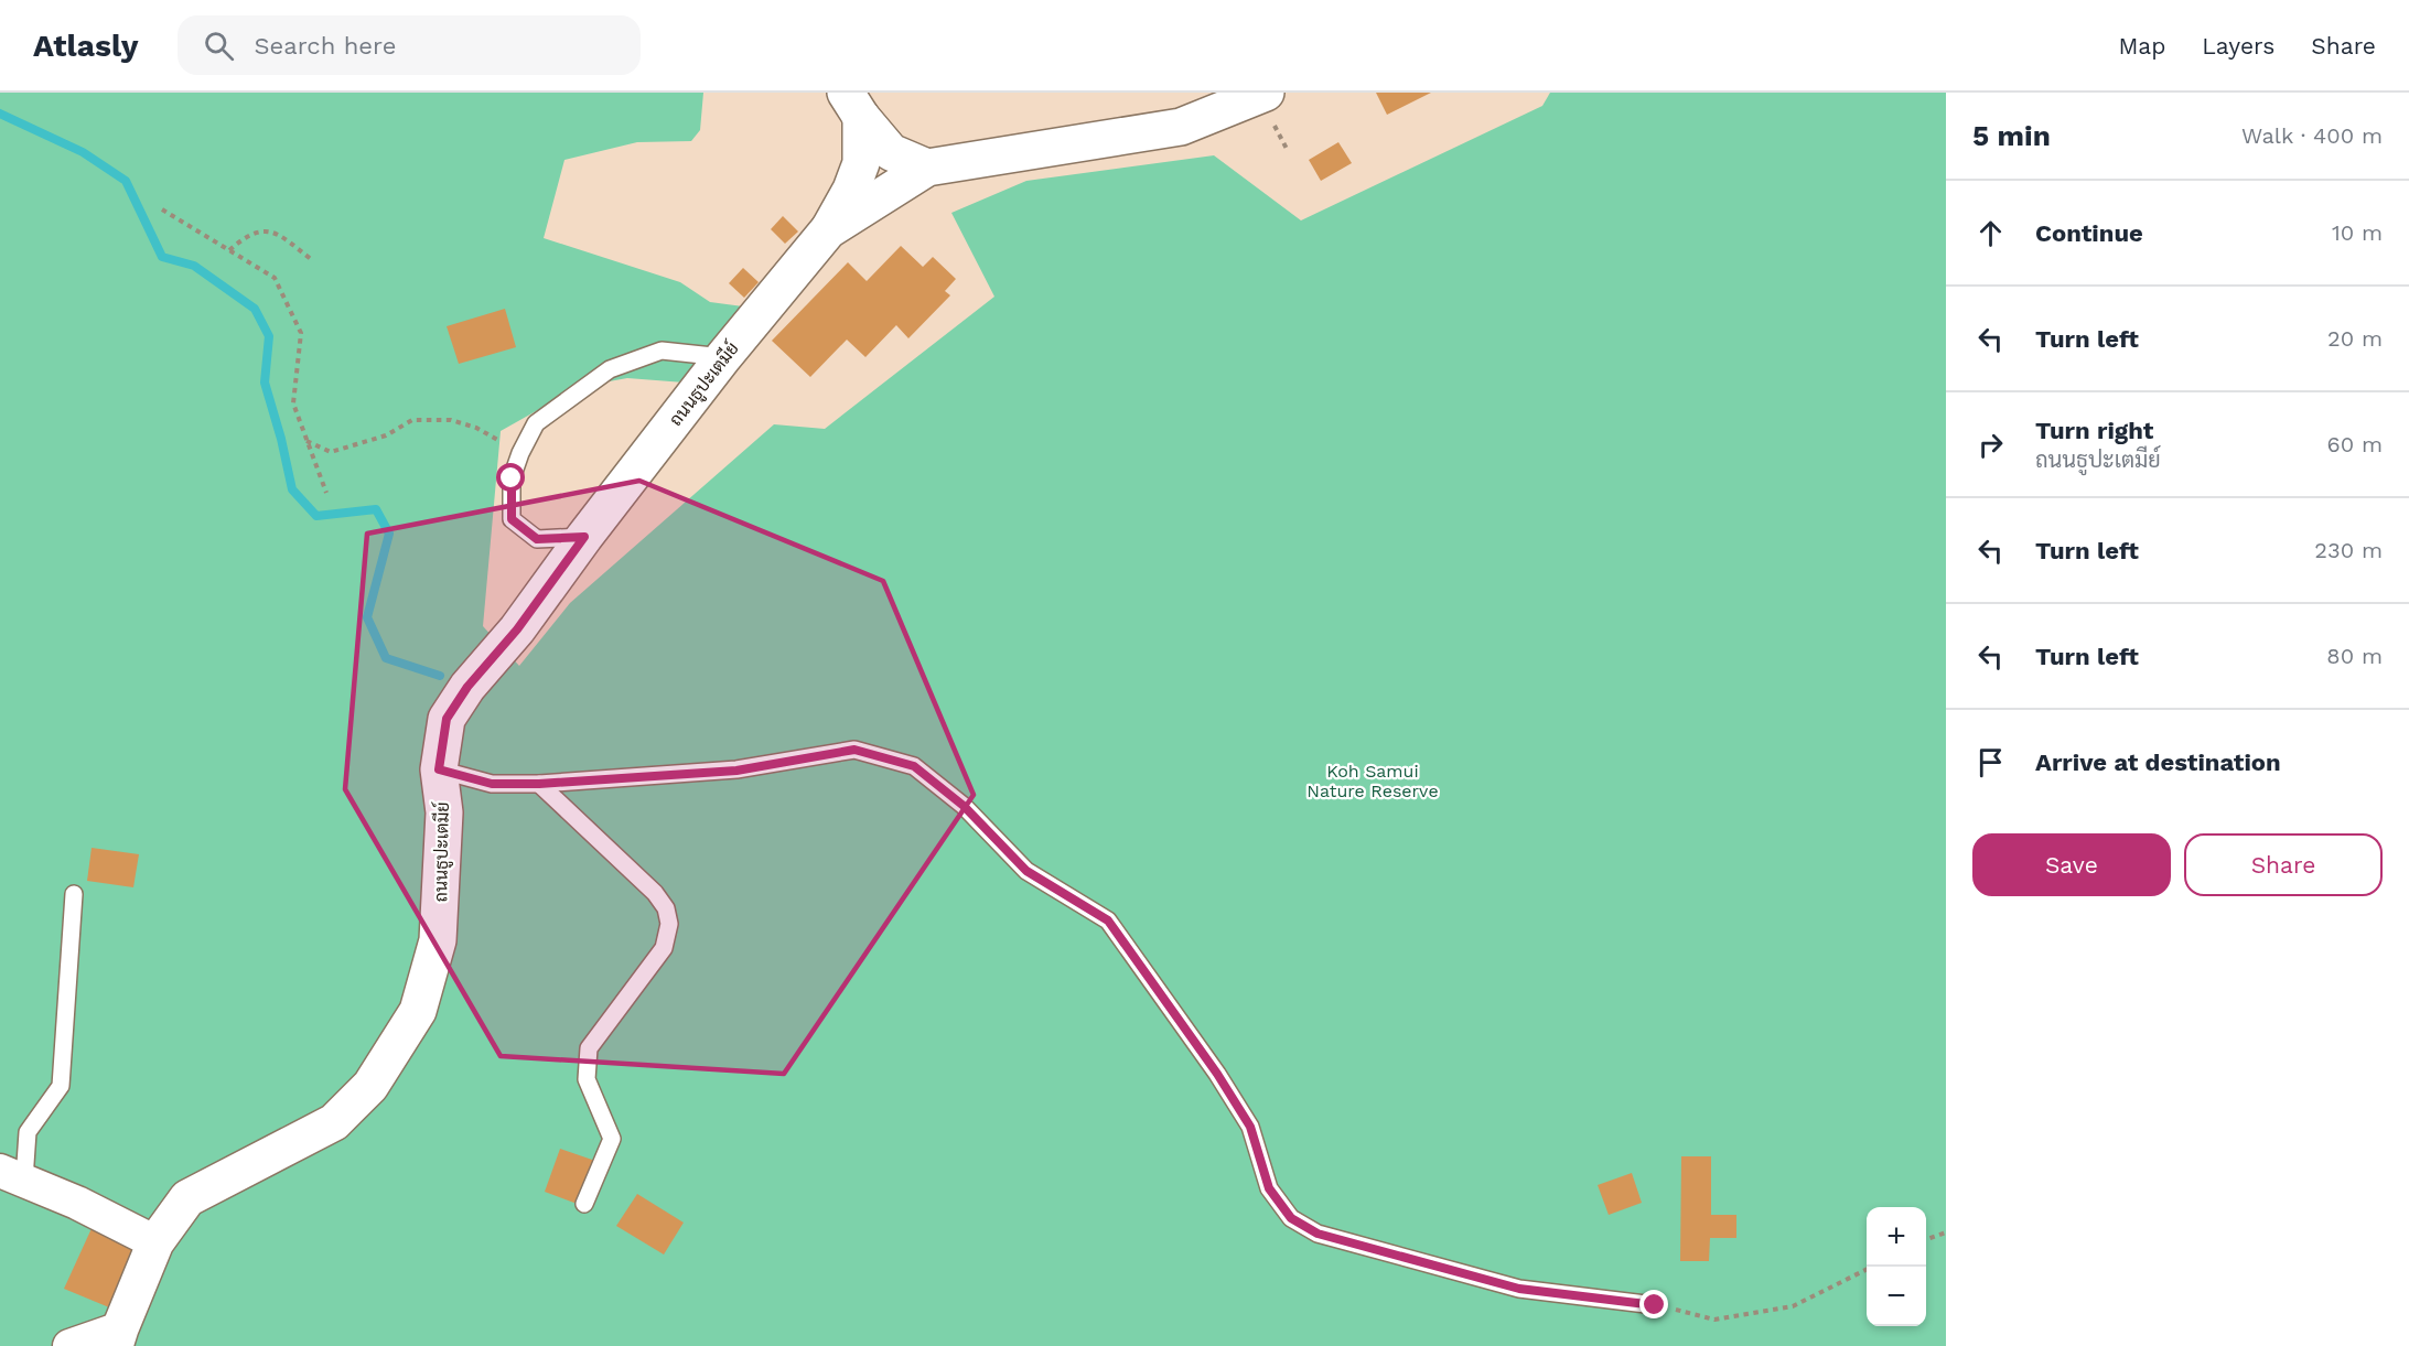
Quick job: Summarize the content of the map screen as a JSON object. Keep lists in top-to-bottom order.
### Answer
{
  "streets": {
    "street": ["ถนนธูปะเตมีย์"]
  },
  "parks": ["Koh Samui Nature Reserve"],
  "page": {
    "header": "Atlasly",
    "search": "Search here",
    "nav": ["Map", "Layers", "Share"],
    "heading": ["5 min", "Walk · 400 m"],
    "list": [
      ["Continue", "10 m"],
      ["Turn left", "20 m"],
      ["Turn right", "ถนนธูปะเตมีย์", "60 m"],
      ["Turn left", "230 m"],
      ["Turn left", "80 m"],
      "Arrive at destination"
    ],
    "buttons": ["Save", "Share"],
    "map_buttons": ["+", "−"]
  }
}
